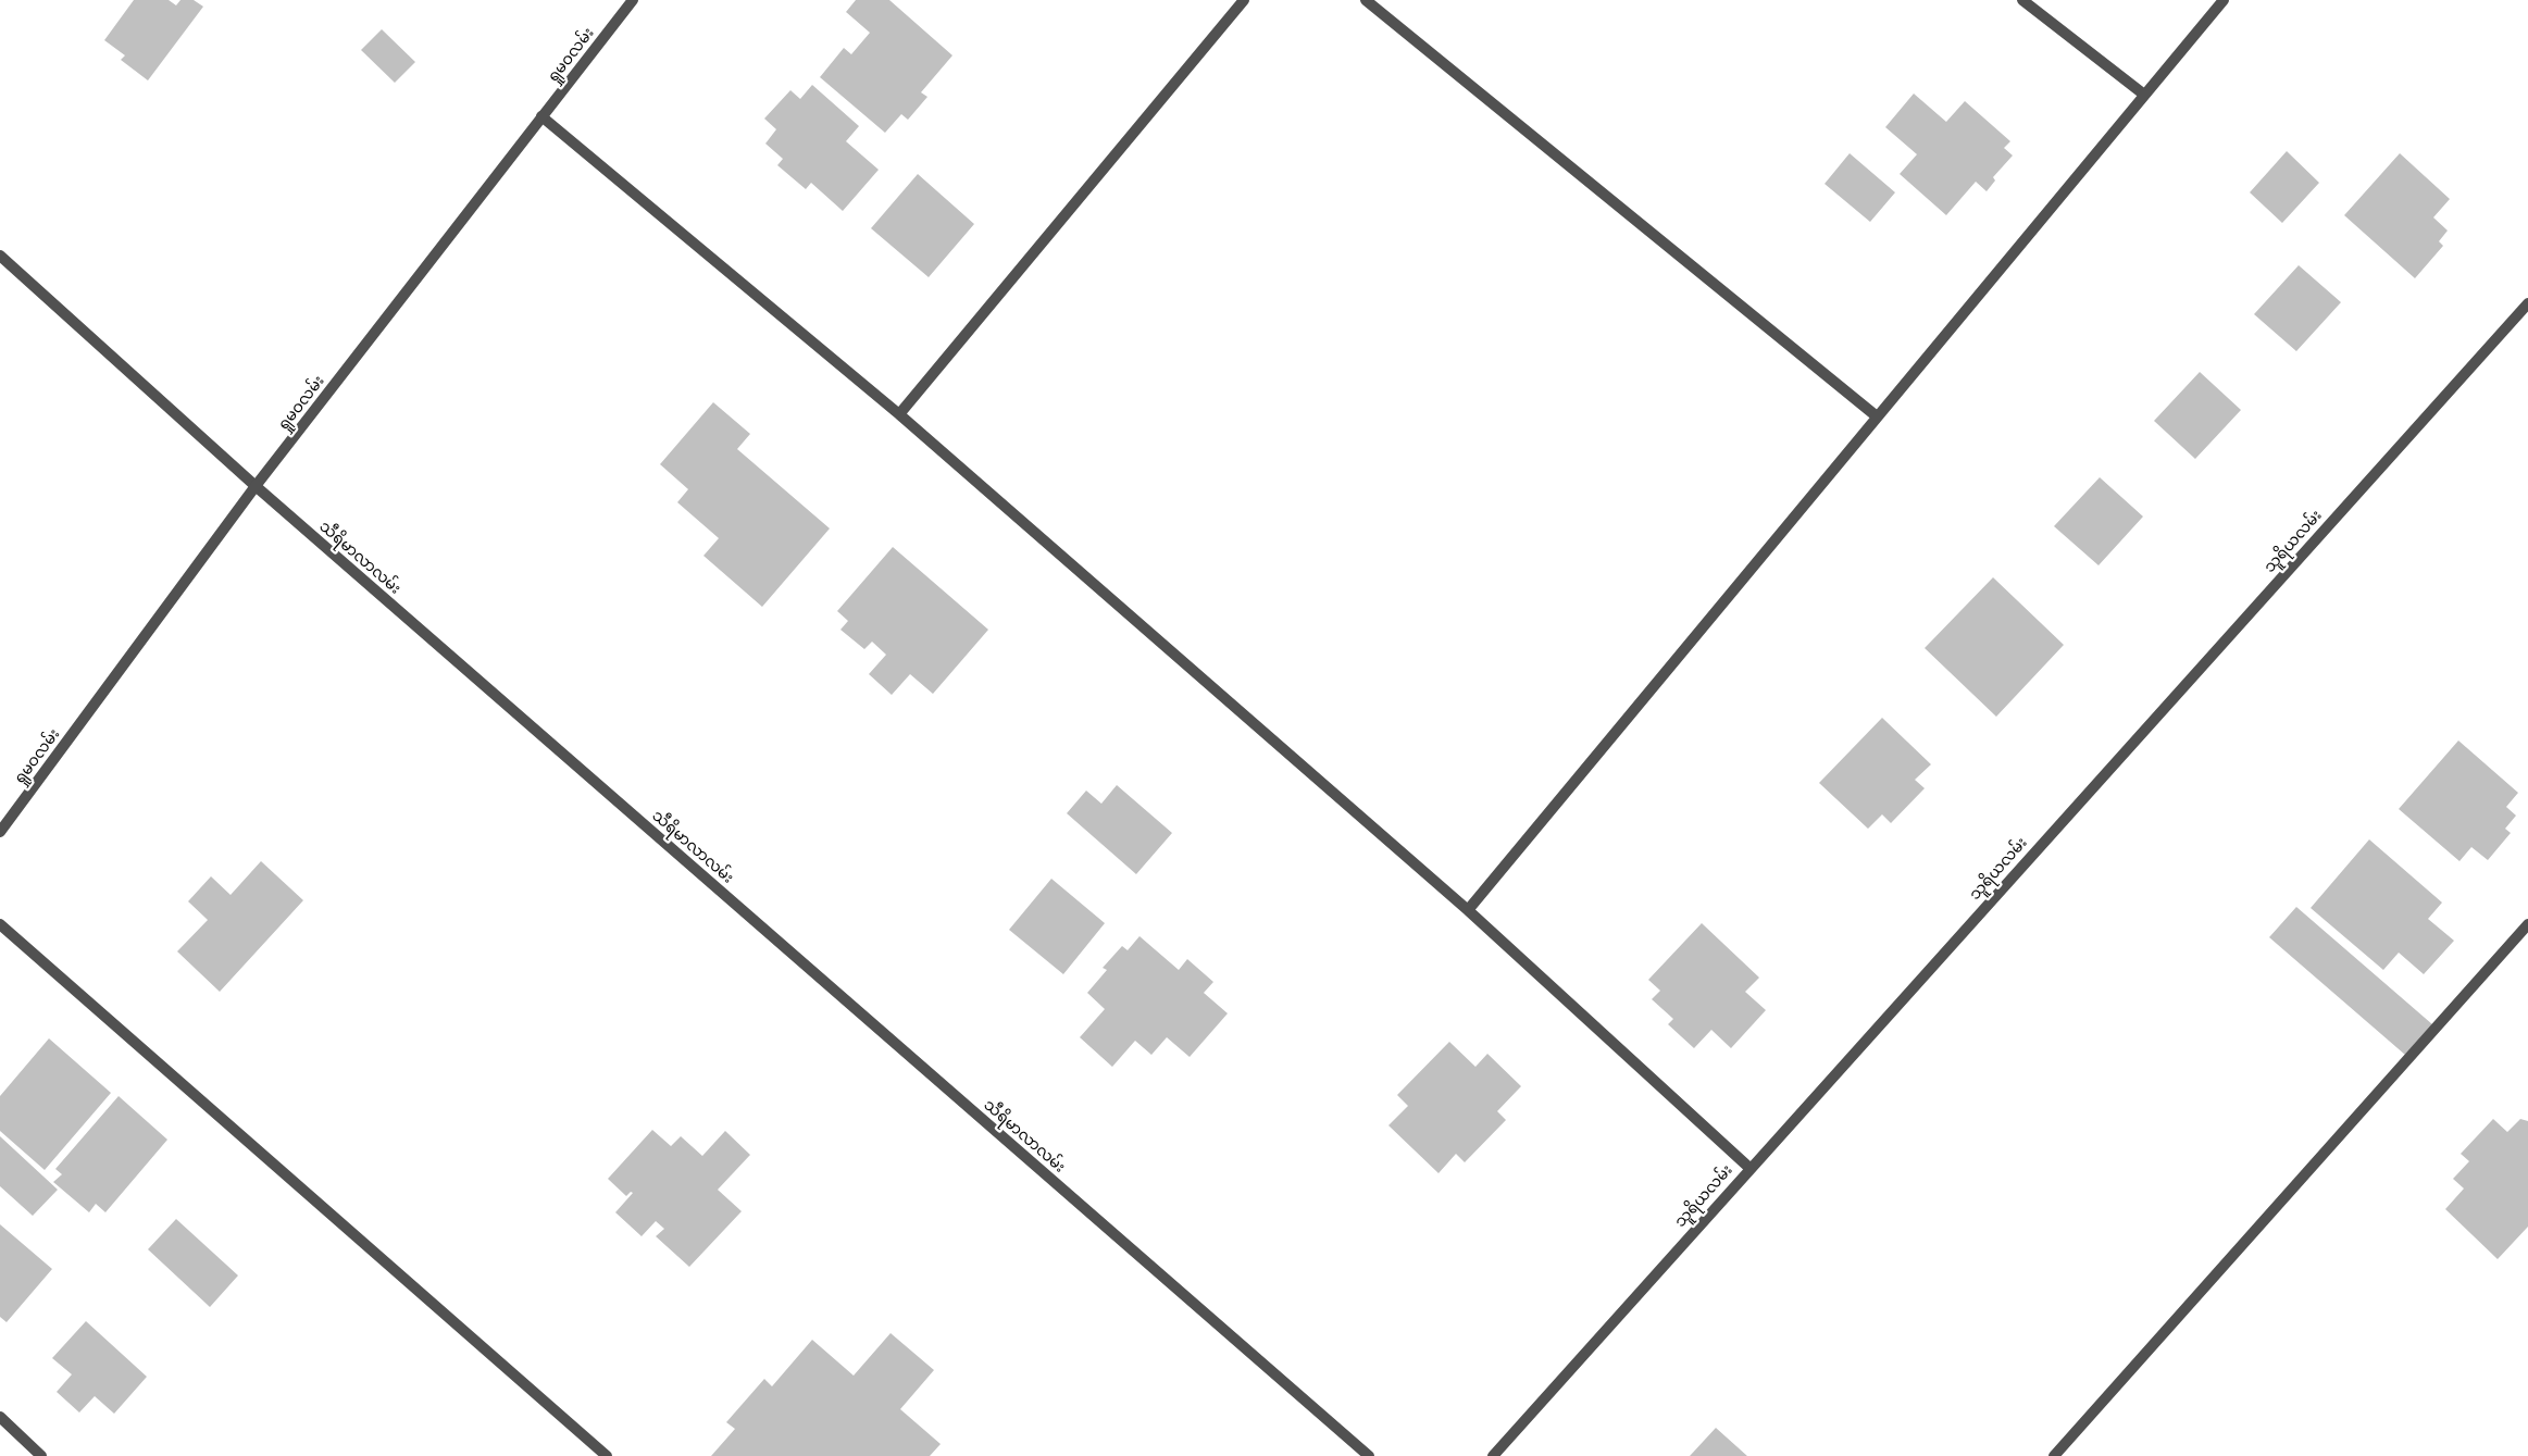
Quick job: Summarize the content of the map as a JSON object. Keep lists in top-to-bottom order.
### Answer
{
  "streets": {
    "street": ["ရှုမဝလမ်း", "သူရိယလမ်း", "သီရိမာလာလမ်း"]
  },
  "crossings": [
    ["ရှုမဝလမ်း", "သီရိမာလာလမ်း"]
  ]
}
